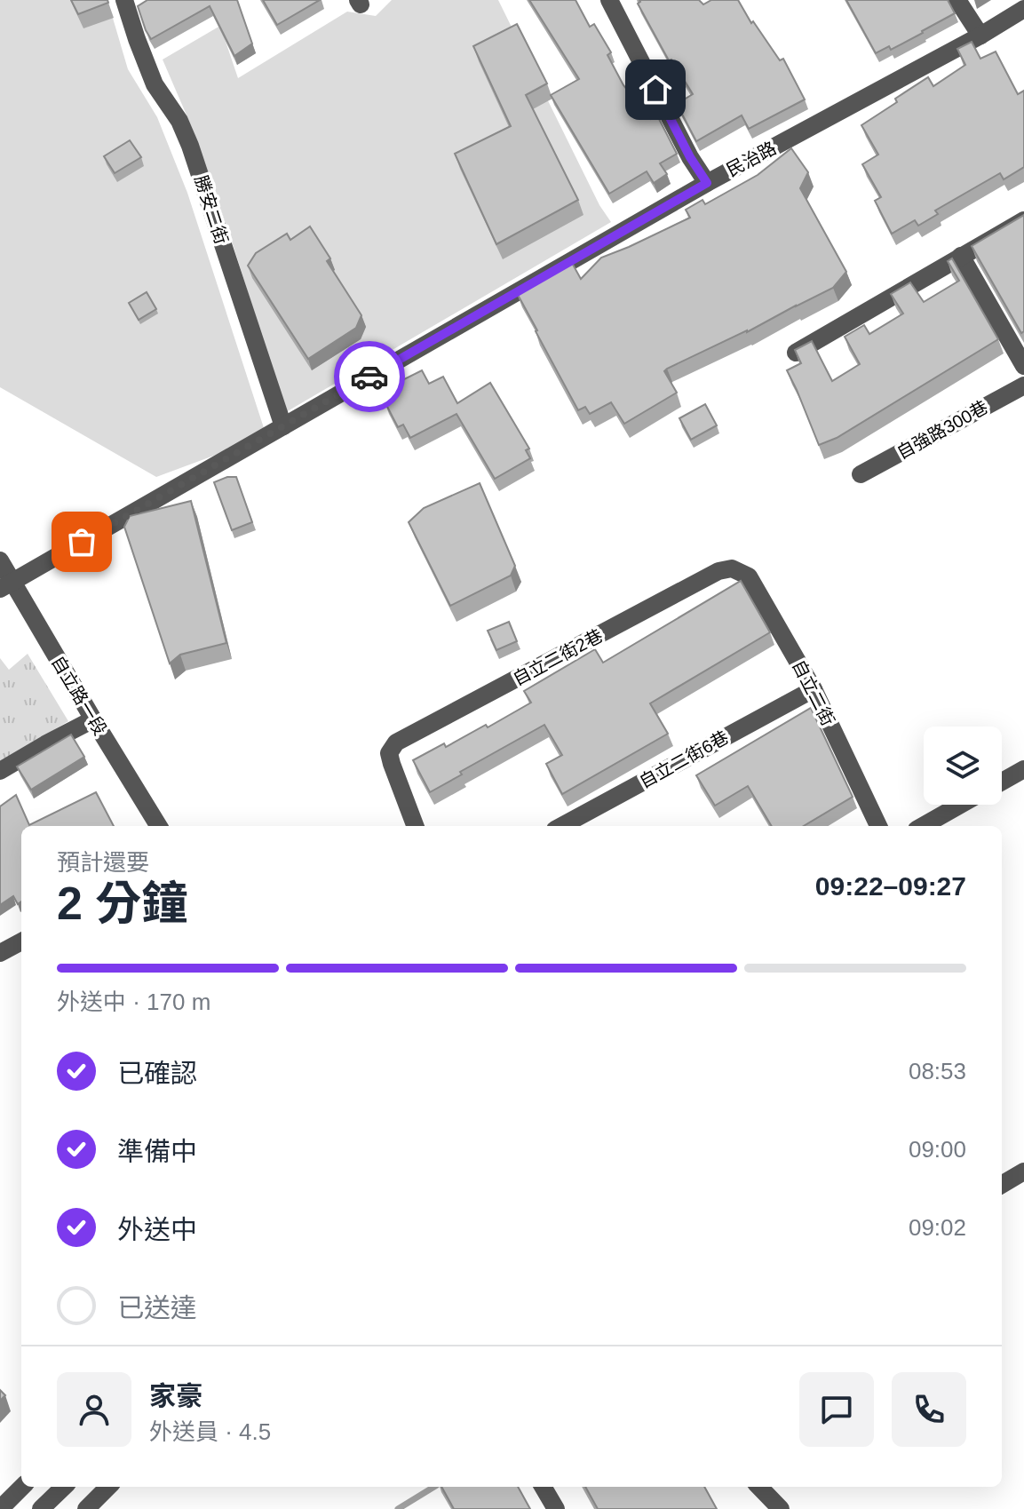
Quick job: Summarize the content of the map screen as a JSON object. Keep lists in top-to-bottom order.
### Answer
{
  "streets": {
    "street": [
      "民治路",
      "勝安二街",
      "自強路300巷",
      "自立二街2巷",
      "自立二街",
      "自立路一段",
      "自立二街6巷"
    ]
  },
  "crossings": [
    ["民治路", "勝安二街"],
    ["民治路", "自立路一段"],
    ["自立二街2巷", "自立二街"],
    ["自立二街", "自立二街6巷"]
  ],
  "page": {
    "heading": ["2 分鐘", "預計還要", "09:22–09:27"],
    "panel": ["家豪", "外送員 · 4.5"],
    "bar": "外送中 · 170 m",
    "list": [
      ["已確認", "08:53"],
      ["準備中", "09:00"],
      ["外送中", "09:02"],
      "已送達"
    ]
  }
}
